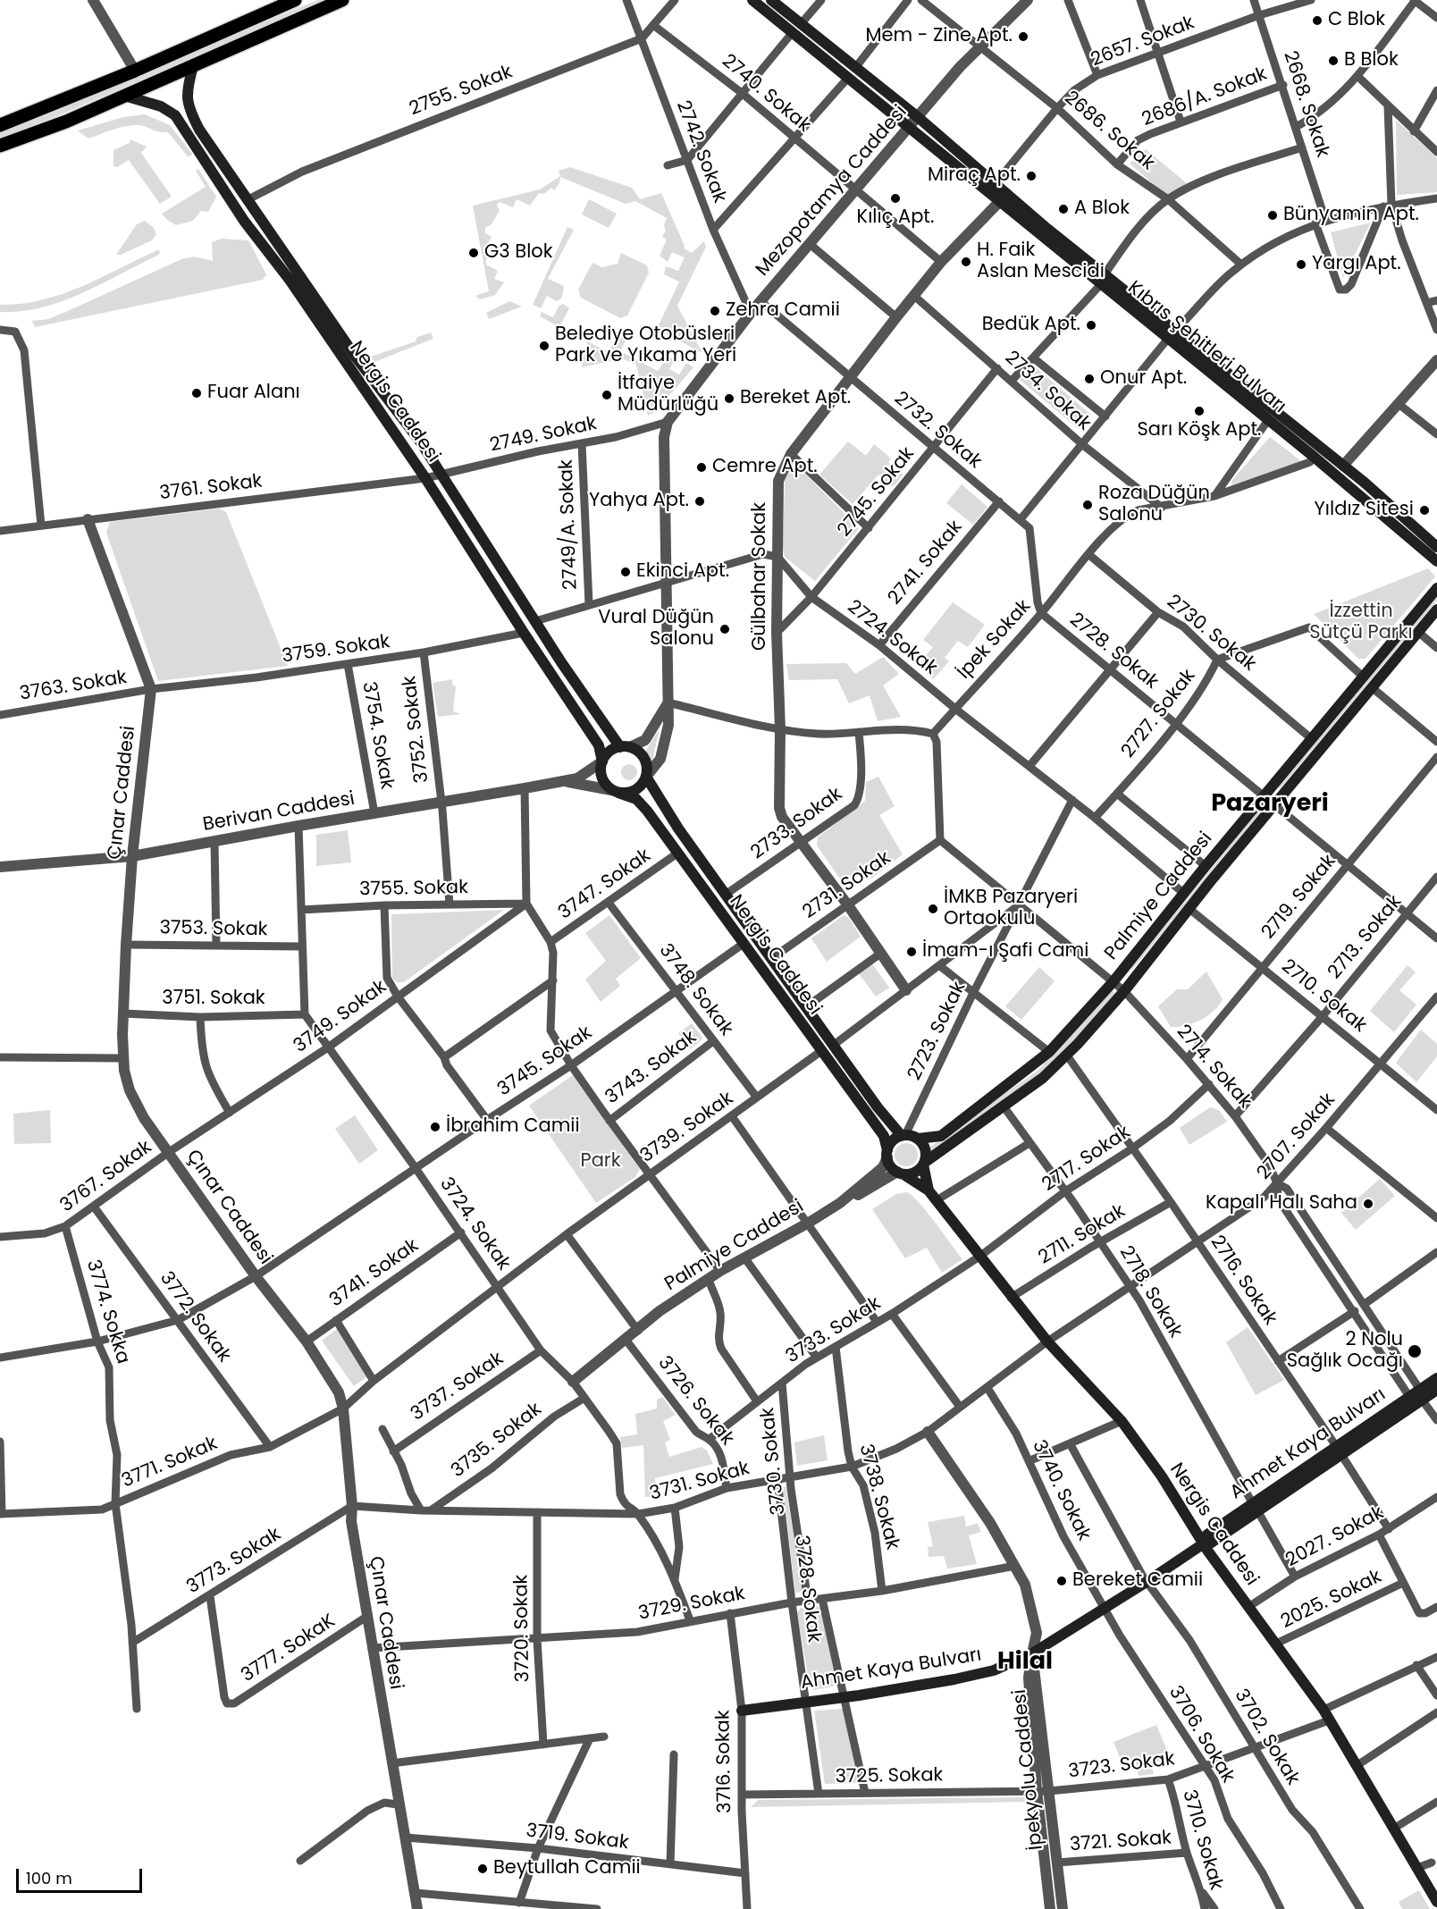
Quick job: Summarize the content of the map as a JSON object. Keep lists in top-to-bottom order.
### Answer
{
  "streets": {
    "main road": [
      "Kıbrıs Şehitleri Bulvarı",
      "Nergis Caddesi",
      "Palmiye Caddesi",
      "Ahmet Kaya Bulvarı"
    ],
    "street": [
      "2657. Sokak",
      "2755. Sokak",
      "2740. Sokak",
      "2686/A. Sokak",
      "2668. Sokak",
      "2686. Sokak",
      "2742. Sokak",
      "Mezopotamya Caddesi",
      "2734. Sokak",
      "2732. Sokak",
      "2749. Sokak",
      "3761. Sokak",
      "2745. Sokak",
      "2749/A. Sokak",
      "2741. Sokak",
      "Gülbahar Sokak",
      "2730. Sokak",
      "2724. Sokak",
      "İpek Sokak",
      "3759. Sokak",
      "2728. Sokak",
      "3763. Sokak",
      "2727. Sokak",
      "3752. Sokak",
      "3754. Sokak",
      "Çınar Caddesi",
      "Berivan Caddesi",
      "2733. Sokak",
      "3747. Sokak",
      "2731. Sokak",
      "3755. Sokak",
      "2719. Sokak",
      "3753. Sokak",
      "2713. Sokak",
      "3748. Sokak",
      "2710. Sokak",
      "3751. Sokak",
      "3749. Sokak",
      "2723. Sokak",
      "3745. Sokak",
      "2714. Sokak",
      "3743. Sokak",
      "3739. Sokak",
      "2707. Sokak",
      "2717. Sokak",
      "3767. Sokak",
      "3724. Sokak",
      "2711. Sokak",
      "3741. Sokak",
      "2716. Sokak",
      "2718. Sokak",
      "3774. Sokka",
      "3772. Sokak",
      "3733. Sokak",
      "3737. Sokak",
      "3726. Sokak",
      "3735. Sokak",
      "3730. Sokak",
      "3771. Sokak",
      "3731. Sokak",
      "3740. Sokak",
      "3738. Sokak",
      "2027. Sokak",
      "3773. Sokak",
      "3728. Sokak",
      "2025. Sokak",
      "3729. Sokak",
      "3720. Sokak",
      "3777. SokaK",
      "3706. Sokak",
      "3702. Sokak",
      "3716. Sokak",
      "3723. Sokak",
      "İpekyolu Caddesi",
      "3725. Sokak",
      "3719. Sokak",
      "3710. Sokak",
      "3721. Sokak"
    ]
  },
  "crossings": [
    ["2657. Sokak", "2668. Sokak"],
    ["2657. Sokak", "2686. Sokak"],
    ["2657. Sokak", "Kıbrıs Şehitleri Bulvarı"],
    ["2755. Sokak", "2740. Sokak"],
    ["2755. Sokak", "2742. Sokak"],
    ["2755. Sokak", "Nergis Caddesi"],
    ["2740. Sokak", "Mezopotamya Caddesi"],
    ["2740. Sokak", "Gülbahar Sokak"],
    ["2686/A. Sokak", "2668. Sokak"],
    ["2686/A. Sokak", "2686. Sokak"],
    ["2686. Sokak", "Mezopotamya Caddesi"],
    ["2742. Sokak", "Mezopotamya Caddesi"],
    ["Mezopotamya Caddesi", "Kıbrıs Şehitleri Bulvarı"],
    ["Mezopotamya Caddesi", "2732. Sokak"],
    ["Mezopotamya Caddesi", "2749. Sokak"],
    ["Kıbrıs Şehitleri Bulvarı", "Gülbahar Sokak"],
    ["Kıbrıs Şehitleri Bulvarı", "İpek Sokak"],
    ["2734. Sokak", "2745. Sokak"],
    ["2734. Sokak", "Gülbahar Sokak"],
    ["2734. Sokak", "İpek Sokak"],
    ["Nergis Caddesi", "2749. Sokak"],
    ["Nergis Caddesi", "3761. Sokak"],
    ["Nergis Caddesi", "3759. Sokak"],
    ["Nergis Caddesi", "2733. Sokak"],
    ["Nergis Caddesi", "3747. Sokak"],
    ["Nergis Caddesi", "2731. Sokak"],
    ["Nergis Caddesi", "Palmiye Caddesi"],
    ["Nergis Caddesi", "2723. Sokak"],
    ["Nergis Caddesi", "3745. Sokak"],
    ["Nergis Caddesi", "3739. Sokak"],
    ["Nergis Caddesi", "2707. Sokak"],
    ["Nergis Caddesi", "2717. Sokak"],
    ["Nergis Caddesi", "2711. Sokak"],
    ["Nergis Caddesi", "3733. Sokak"],
    ["Nergis Caddesi", "Ahmet Kaya Bulvarı"],
    ["Nergis Caddesi", "3731. Sokak"],
    ["Nergis Caddesi", "2027. Sokak"],
    ["Nergis Caddesi", "2025. Sokak"],
    ["Nergis Caddesi", "3723. Sokak"],
    ["2732. Sokak", "2745. Sokak"],
    ["2732. Sokak", "2741. Sokak"],
    ["2732. Sokak", "Gülbahar Sokak"],
    ["2732. Sokak", "İpek Sokak"],
    ["2732. Sokak", "2728. Sokak"],
    ["2749. Sokak", "3761. Sokak"],
    ["2749. Sokak", "2749/A. Sokak"],
    ["3761. Sokak", "Çınar Caddesi"],
    ["2745. Sokak", "Gülbahar Sokak"],
    ["2745. Sokak", "2724. Sokak"],
    ["2741. Sokak", "2724. Sokak"],
    ["Gülbahar Sokak", "2724. Sokak"],
    ["Gülbahar Sokak", "2733. Sokak"],
    ["Gülbahar Sokak", "2731. Sokak"],
    ["2730. Sokak", "İpek Sokak"],
    ["2730. Sokak", "2727. Sokak"],
    ["2730. Sokak", "Palmiye Caddesi"],
    ["2724. Sokak", "İpek Sokak"],
    ["2724. Sokak", "2727. Sokak"],
    ["2724. Sokak", "Palmiye Caddesi"],
    ["2724. Sokak", "2723. Sokak"],
    ["İpek Sokak", "2728. Sokak"],
    ["3759. Sokak", "3763. Sokak"],
    ["3759. Sokak", "3752. Sokak"],
    ["3759. Sokak", "3754. Sokak"],
    ["3759. Sokak", "Çınar Caddesi"],
    ["2728. Sokak", "2727. Sokak"],
    ["2728. Sokak", "Palmiye Caddesi"],
    ["2728. Sokak", "2719. Sokak"],
    ["2728. Sokak", "2713. Sokak"],
    ["3763. Sokak", "Çınar Caddesi"],
    ["2727. Sokak", "Palmiye Caddesi"],
    ["3752. Sokak", "Berivan Caddesi"],
    ["3752. Sokak", "3755. Sokak"],
    ["3754. Sokak", "Berivan Caddesi"],
    ["Çınar Caddesi", "Berivan Caddesi"],
    ["Çınar Caddesi", "3753. Sokak"],
    ["Çınar Caddesi", "3751. Sokak"],
    ["Çınar Caddesi", "3749. Sokak"],
    ["Çınar Caddesi", "3745. Sokak"],
    ["Çınar Caddesi", "3739. Sokak"],
    ["Çınar Caddesi", "3767. Sokak"],
    ["Çınar Caddesi", "3741. Sokak"],
    ["Çınar Caddesi", "3771. Sokak"],
    ["Çınar Caddesi", "3731. Sokak"],
    ["Çınar Caddesi", "3773. Sokak"],
    ["Çınar Caddesi", "3729. Sokak"],
    ["Çınar Caddesi", "3777. SokaK"],
    ["Çınar Caddesi", "3719. Sokak"],
    ["3747. Sokak", "3748. Sokak"],
    ["2731. Sokak", "2714. Sokak"],
    ["3755. Sokak", "3749. Sokak"],
    ["Palmiye Caddesi", "2710. Sokak"],
    ["Palmiye Caddesi", "2723. Sokak"],
    ["Palmiye Caddesi", "2714. Sokak"],
    ["Palmiye Caddesi", "3724. Sokak"],
    ["Palmiye Caddesi", "2716. Sokak"],
    ["Palmiye Caddesi", "2718. Sokak"],
    ["Palmiye Caddesi", "3726. Sokak"],
    ["2719. Sokak", "2710. Sokak"],
    ["2719. Sokak", "2714. Sokak"],
    ["2713. Sokak", "2710. Sokak"],
    ["2713. Sokak", "2714. Sokak"],
    ["3748. Sokak", "3745. Sokak"],
    ["3748. Sokak", "3743. Sokak"],
    ["3748. Sokak", "3739. Sokak"],
    ["2710. Sokak", "2707. Sokak"],
    ["3751. Sokak", "3724. Sokak"],
    ["3749. Sokak", "3767. Sokak"],
    ["3749. Sokak", "3724. Sokak"],
    ["2723. Sokak", "2714. Sokak"],
    ["3745. Sokak", "3724. Sokak"],
    ["3745. Sokak", "3774. Sokka"],
    ["3745. Sokak", "3772. Sokak"],
    ["2714. Sokak", "2707. Sokak"],
    ["2714. Sokak", "2717. Sokak"],
    ["2714. Sokak", "Ahmet Kaya Bulvarı"],
    ["3739. Sokak", "3724. Sokak"],
    ["3739. Sokak", "3771. Sokak"],
    ["2707. Sokak", "2716. Sokak"],
    ["2707. Sokak", "2718. Sokak"],
    ["2707. Sokak", "3731. Sokak"],
    ["2717. Sokak", "2716. Sokak"],
    ["2717. Sokak", "2718. Sokak"],
    ["2717. Sokak", "3733. Sokak"],
    ["3767. Sokak", "3774. Sokka"],
    ["3767. Sokak", "3772. Sokak"],
    ["3724. Sokak", "3741. Sokak"],
    ["3724. Sokak", "3737. Sokak"],
    ["3724. Sokak", "3735. Sokak"],
    ["3724. Sokak", "3731. Sokak"],
    ["3724. Sokak", "3729. Sokak"],
    ["2711. Sokak", "2716. Sokak"],
    ["2711. Sokak", "2718. Sokak"],
    ["2716. Sokak", "Ahmet Kaya Bulvarı"],
    ["2716. Sokak", "2027. Sokak"],
    ["2718. Sokak", "Ahmet Kaya Bulvarı"],
    ["2718. Sokak", "2027. Sokak"],
    ["3774. Sokka", "3771. Sokak"],
    ["3774. Sokka", "3773. Sokak"],
    ["3772. Sokak", "3771. Sokak"],
    ["3733. Sokak", "3726. Sokak"],
    ["3733. Sokak", "3730. Sokak"],
    ["3733. Sokak", "3738. Sokak"],
    ["3726. Sokak", "3731. Sokak"],
    ["3735. Sokak", "3731. Sokak"],
    ["Ahmet Kaya Bulvarı", "3740. Sokak"],
    ["Ahmet Kaya Bulvarı", "3728. Sokak"],
    ["Ahmet Kaya Bulvarı", "3706. Sokak"],
    ["Ahmet Kaya Bulvarı", "3702. Sokak"],
    ["Ahmet Kaya Bulvarı", "3716. Sokak"],
    ["Ahmet Kaya Bulvarı", "İpekyolu Caddesi"],
    ["3730. Sokak", "3731. Sokak"],
    ["3730. Sokak", "3729. Sokak"],
    ["3731. Sokak", "3740. Sokak"],
    ["3731. Sokak", "3738. Sokak"],
    ["3731. Sokak", "3773. Sokak"],
    ["3731. Sokak", "3728. Sokak"],
    ["3731. Sokak", "3720. Sokak"],
    ["3731. Sokak", "İpekyolu Caddesi"],
    ["3740. Sokak", "3706. Sokak"],
    ["3738. Sokak", "3729. Sokak"],
    ["3773. Sokak", "3777. SokaK"],
    ["3728. Sokak", "3729. Sokak"],
    ["3728. Sokak", "3725. Sokak"],
    ["3729. Sokak", "3720. Sokak"],
    ["3729. Sokak", "3716. Sokak"],
    ["3729. Sokak", "İpekyolu Caddesi"],
    ["3706. Sokak", "3723. Sokak"],
    ["3702. Sokak", "3723. Sokak"],
    ["3716. Sokak", "3725. Sokak"],
    ["3716. Sokak", "3719. Sokak"],
    ["3723. Sokak", "İpekyolu Caddesi"],
    ["3723. Sokak", "3725. Sokak"],
    ["3723. Sokak", "3710. Sokak"],
    ["İpekyolu Caddesi", "3721. Sokak"],
    ["3710. Sokak", "3721. Sokak"]
  ],
  "districts": ["Pazaryeri", "Hilal"],
  "parks": ["İzzettin Sütçü Parkı", "Park"],
  "places": [
    "C Blok",
    "Mem - Zine Apt.",
    "B Blok",
    "Miraç Apt.",
    "Kılıç Apt.",
    "A Blok",
    "Bünyamin Apt.",
    "G3 Blok",
    "H. Faik Aslan Mescidi",
    "Yargı Apt.",
    "Zehra Camii",
    "Bedük Apt.",
    "Belediye Otobüsleri Park ve Yıkama Yeri",
    "Onur Apt.",
    "Fuar Alanı",
    "İtfaiye Müdürlüğü",
    "Bereket Apt.",
    "Sarı Köşk Apt.",
    "Cemre Apt.",
    "Yahya Apt.",
    "Roza Düğün Salonu",
    "Yıldız Sitesi",
    "Ekinci Apt.",
    "Vural Düğün Salonu",
    "İMKB Pazaryeri Ortaokulu",
    "İmam-ı Şafi Cami",
    "İbrahim Camii",
    "Kapalı Halı Saha",
    "2 Nolu Sağlık Ocağı",
    "Bereket Camii",
    "Beytullah Camii"
  ],
  "scale_bar": "100 m"
}
